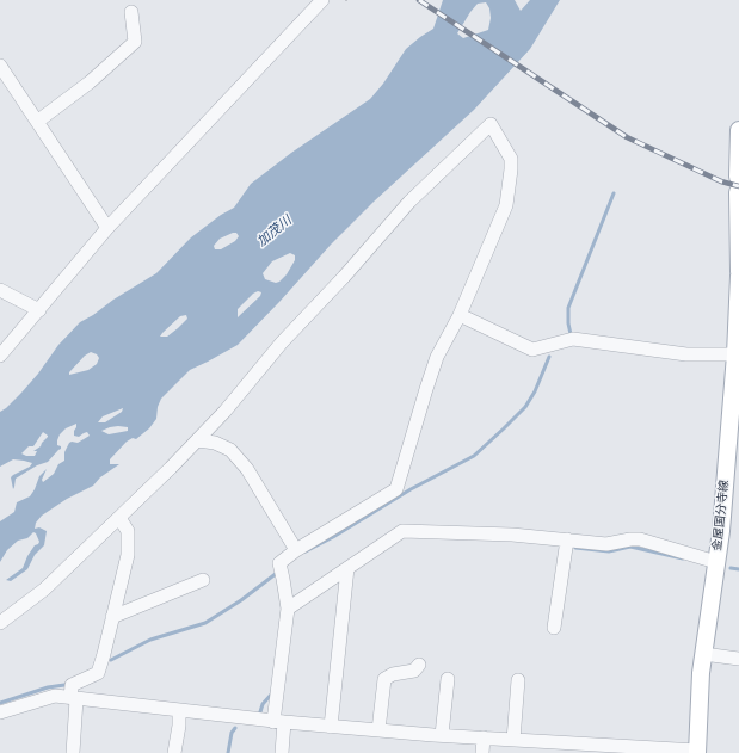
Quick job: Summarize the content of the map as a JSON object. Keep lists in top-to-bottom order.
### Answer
{
  "streets": {
    "main road": ["金屋国分寺線"]
  },
  "water": ["加茂川"]
}
